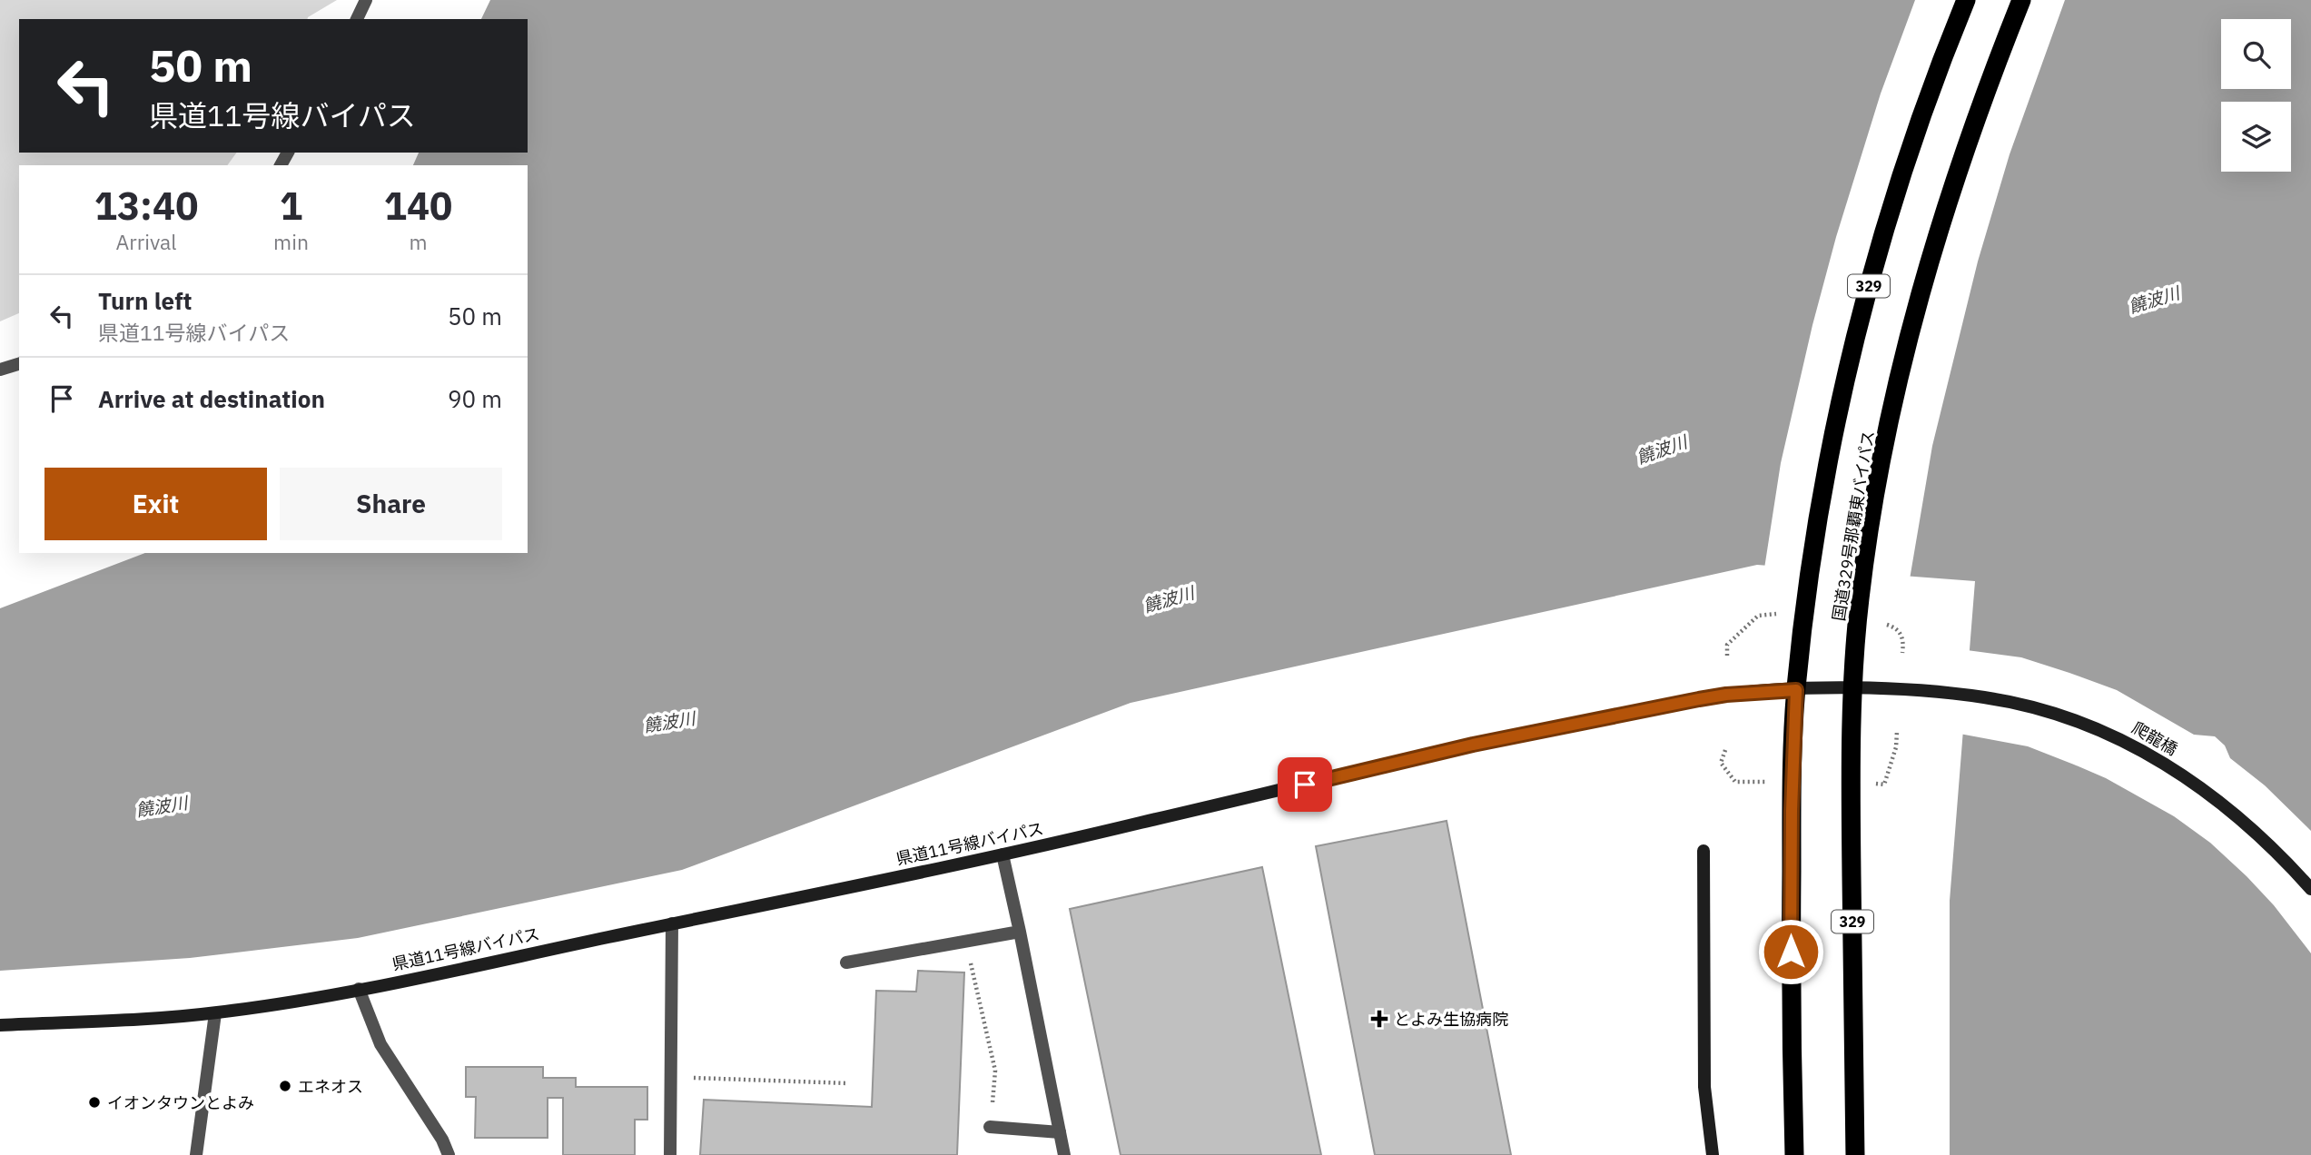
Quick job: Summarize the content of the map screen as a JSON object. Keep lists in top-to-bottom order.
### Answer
{
  "streets": {
    "highway": ["329", "国道329号那覇東バイパス"],
    "main road": ["爬龍橋", "県道11号線バイパス"]
  },
  "crossings": [
    ["国道329号那覇東バイパス", "県道11号線バイパス"],
    ["爬龍橋", "県道11号線バイパス"]
  ],
  "water": ["饒波川"],
  "places": {
    "health": ["とよみ生協病院"],
    "other": ["エネオス", "イオンタウンとよみ"]
  },
  "page": {
    "turn": ["50 m", "県道11号線バイパス"],
    "eta": [
      "13:40",
      "Arrival",
      "1",
      "min",
      "140",
      "m"
    ],
    "list": [
      {
        "name": "Turn left",
        "note": "県道11号線バイパス",
        "value": "50 m"
      },
      {
        "name": "Arrive at destination",
        "value": "90 m"
      }
    ],
    "buttons": ["Exit", "Share"]
  }
}
